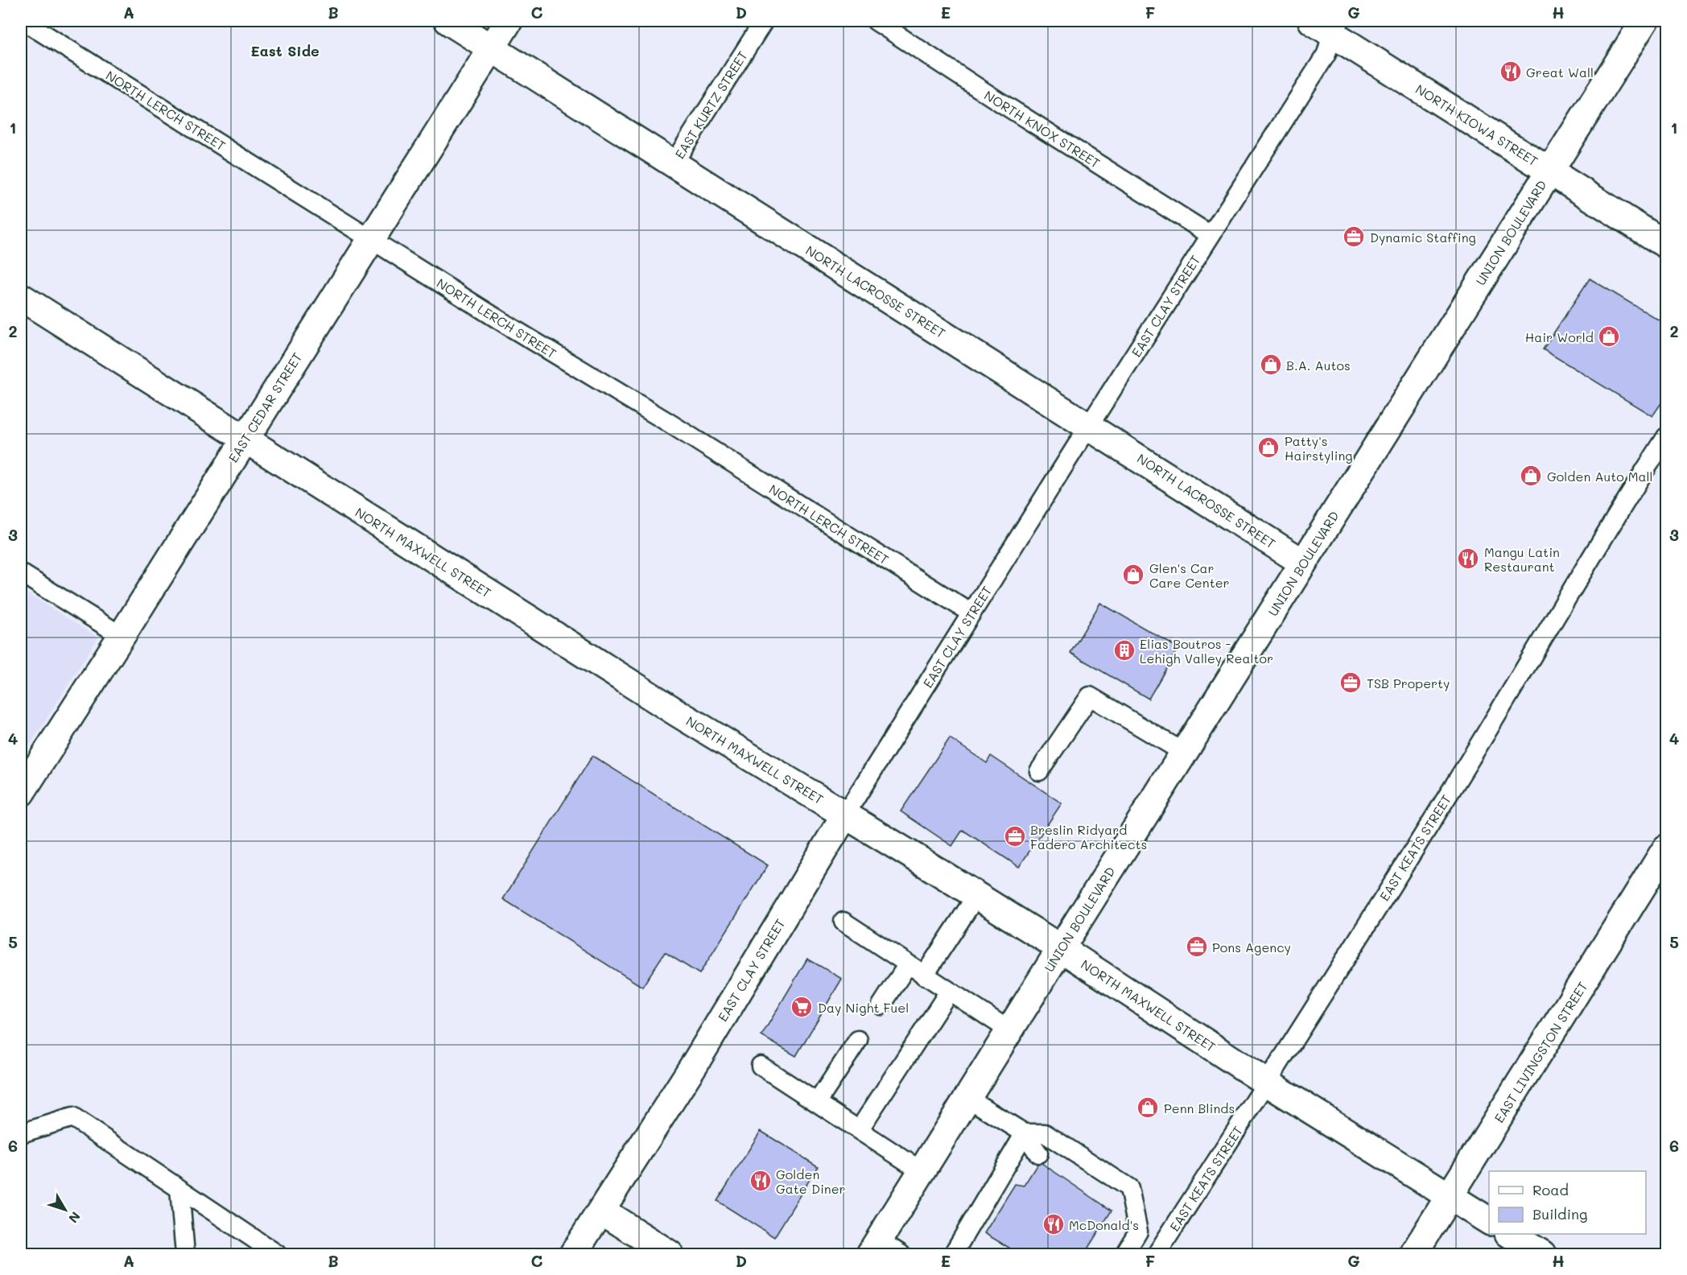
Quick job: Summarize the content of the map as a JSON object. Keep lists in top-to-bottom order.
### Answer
{
  "streets": {
    "street": [
      "NORTH KIOWA STREET",
      "UNION BOULEVARD",
      "NORTH LACROSSE STREET",
      "EAST CLAY STREET",
      "EAST CEDAR STREET",
      "NORTH MAXWELL STREET",
      "EAST LIVINGSTON STREET"
    ],
    "lane": [
      "EAST KURTZ STREET",
      "NORTH LERCH STREET",
      "NORTH KNOX STREET",
      "EAST KEATS STREET"
    ]
  },
  "crossings": [
    ["EAST KURTZ STREET", "NORTH LACROSSE STREET"],
    ["NORTH LERCH STREET", "EAST CLAY STREET"],
    ["NORTH LERCH STREET", "EAST CEDAR STREET"],
    ["NORTH KIOWA STREET", "UNION BOULEVARD"],
    ["NORTH KIOWA STREET", "EAST CLAY STREET"],
    ["NORTH KNOX STREET", "EAST CLAY STREET"],
    ["UNION BOULEVARD", "NORTH LACROSSE STREET"],
    ["UNION BOULEVARD", "NORTH MAXWELL STREET"],
    ["NORTH LACROSSE STREET", "EAST CLAY STREET"],
    ["NORTH LACROSSE STREET", "EAST CEDAR STREET"],
    ["EAST CLAY STREET", "NORTH MAXWELL STREET"],
    ["EAST CEDAR STREET", "NORTH MAXWELL STREET"],
    ["NORTH MAXWELL STREET", "EAST KEATS STREET"],
    ["NORTH MAXWELL STREET", "EAST LIVINGSTON STREET"]
  ],
  "districts": ["East Side"],
  "places": {
    "restaurant": [
      "Great Wall",
      "Mangu Latin Restaurant",
      "Golden Gate Diner",
      "McDonald's"
    ],
    "office": [
      "Dynamic Staffing",
      "TSB Property",
      "Breslin Ridyard Fadero Architects",
      "Pons Agency"
    ],
    "shop": [
      "Hair World",
      "B.A. Autos",
      "Patty's Hairstyling",
      "Golden Auto Mall",
      "Glen's Car Care Center",
      "Penn Blinds"
    ],
    "building": ["Elias Boutros - Lehigh Valley Realtor"],
    "supermarket": ["Day Night Fuel"]
  },
  "legend": ["Road", "Building"],
  "north": "bottom right",
  "grid": {
    "columns": [
      "A",
      "B",
      "C",
      "D",
      "E",
      "F",
      "G",
      "H"
    ],
    "rows": [
      "1",
      "2",
      "3",
      "4",
      "5",
      "6"
    ]
  }
}
